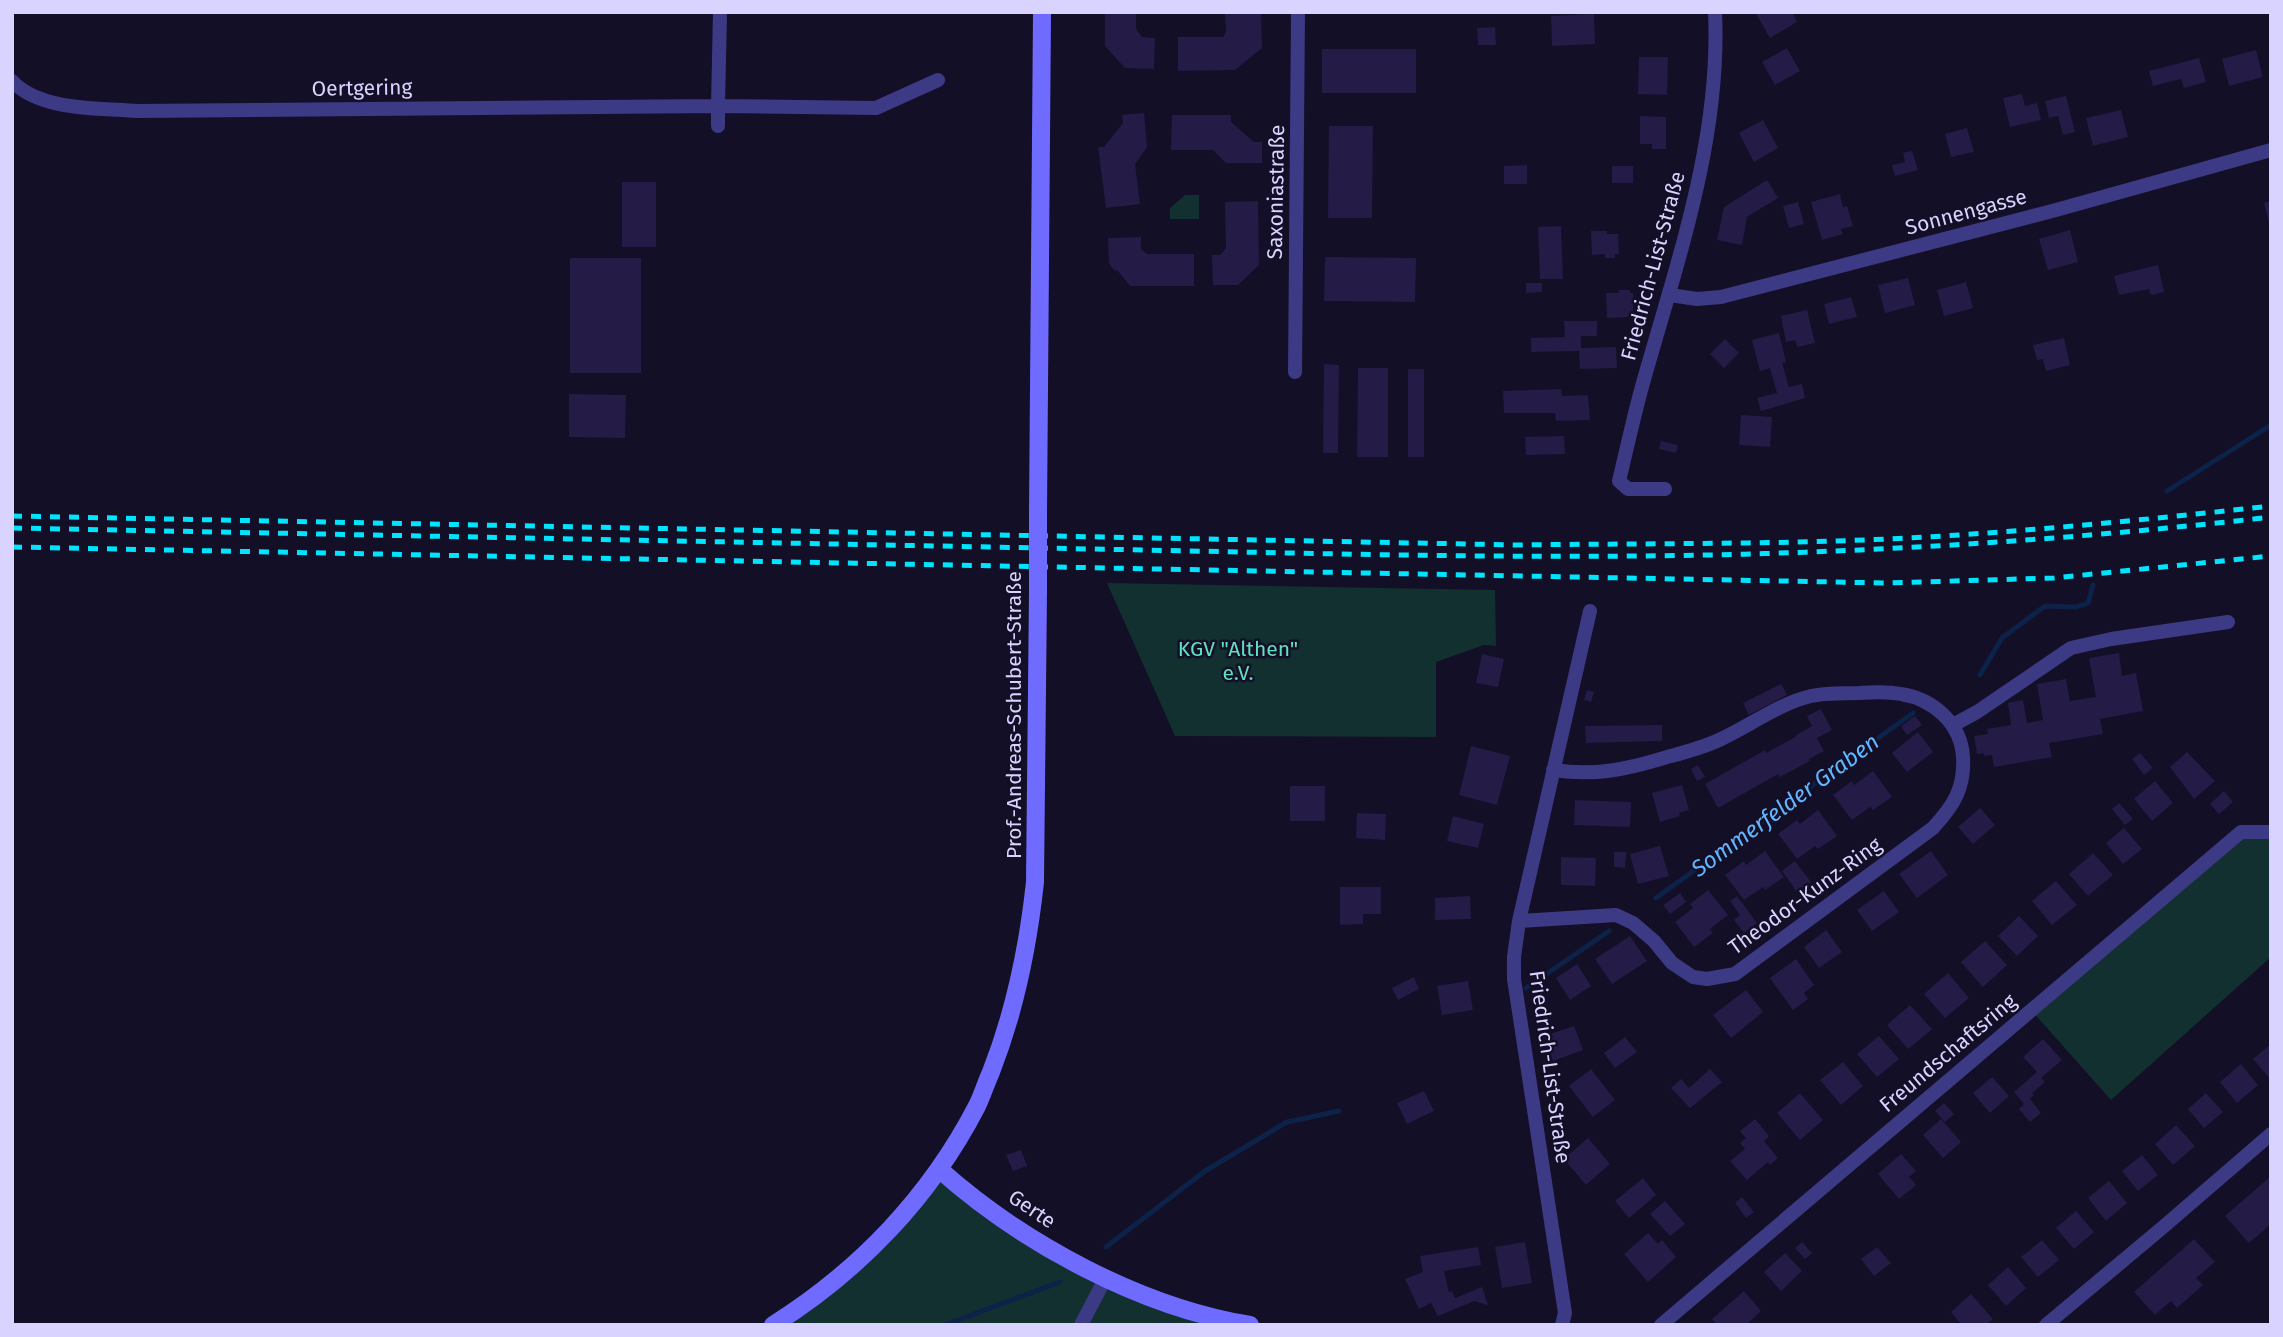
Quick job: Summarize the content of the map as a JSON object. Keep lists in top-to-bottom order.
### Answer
{
  "streets": {
    "main road": ["Prof.-Andreas-Schubert-Straße", "Gerte"],
    "street": [
      "Oertgering",
      "Saxoniastraße",
      "Sonnengasse",
      "Friedrich-List-Straße",
      "Theodor-Kunz-Ring",
      "Freundschaftsring"
    ]
  },
  "crossings": [
    ["Sonnengasse", "Friedrich-List-Straße"],
    ["Friedrich-List-Straße", "Theodor-Kunz-Ring"],
    ["Prof.-Andreas-Schubert-Straße", "Gerte"]
  ],
  "water": ["Sommerfelder Graben"],
  "parks": ["KGV \"Althen\" e.V."]
}
